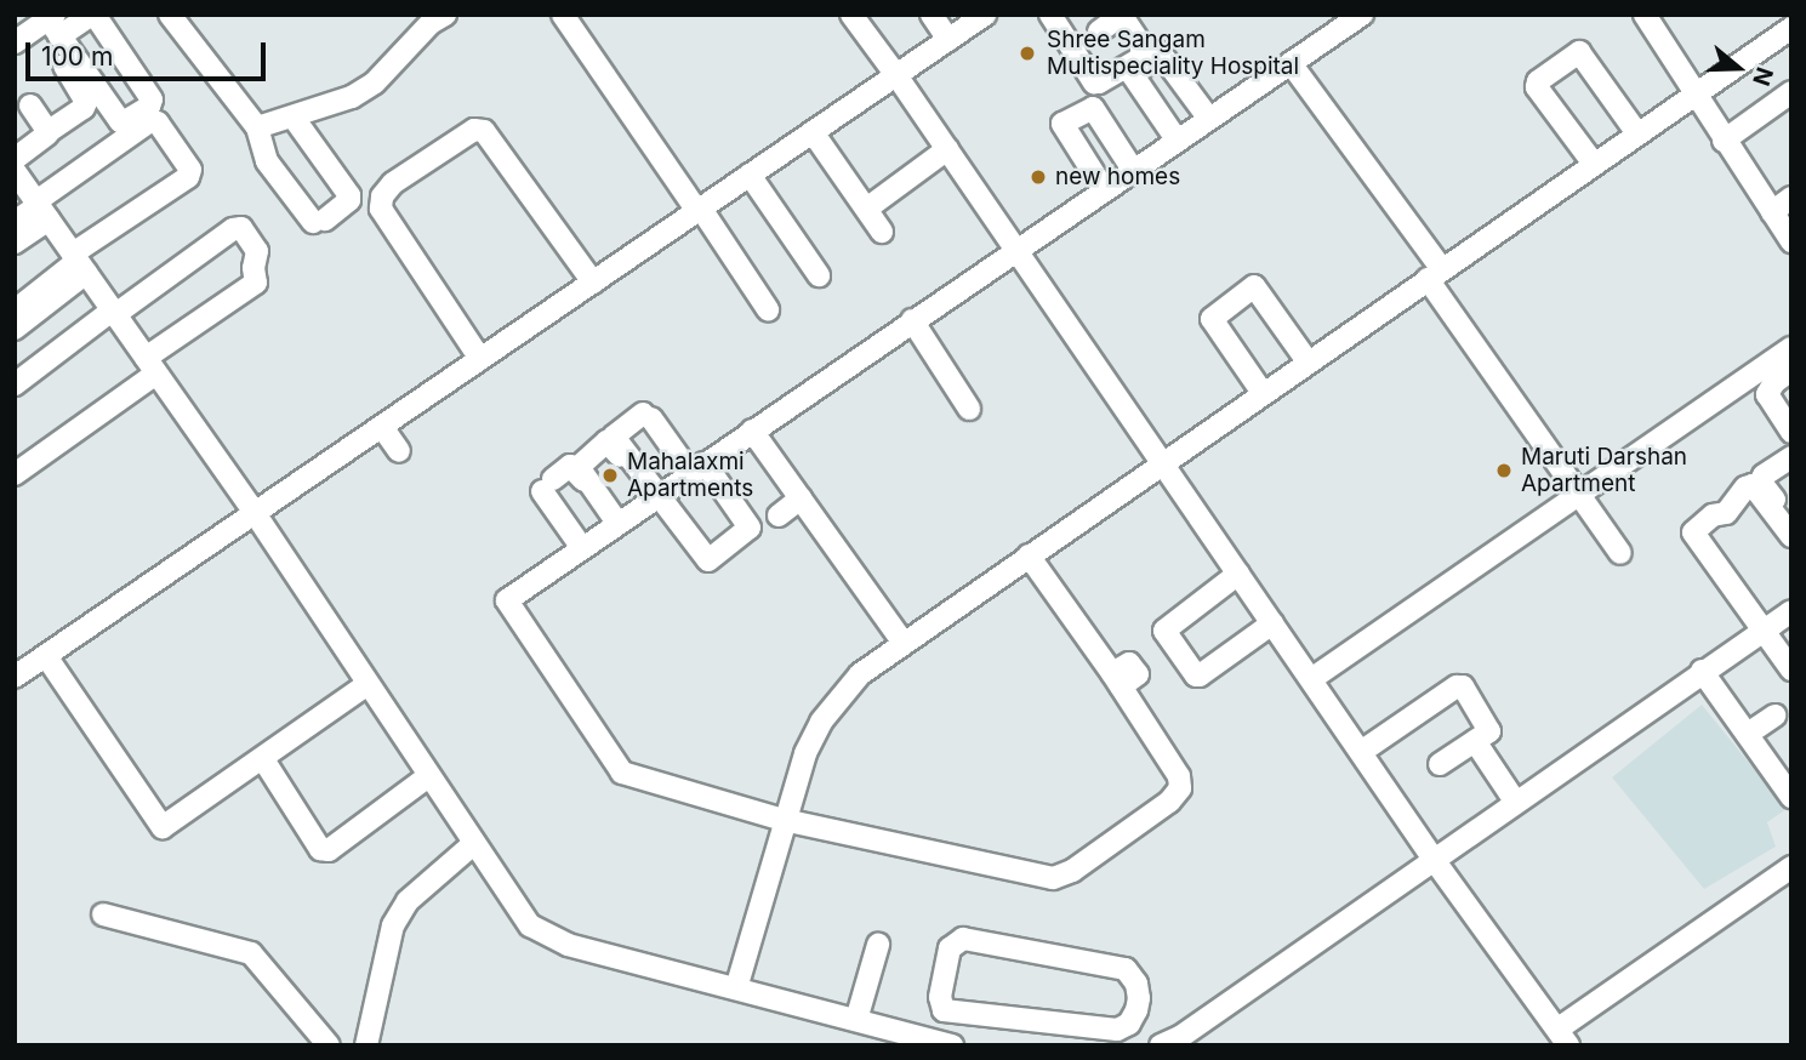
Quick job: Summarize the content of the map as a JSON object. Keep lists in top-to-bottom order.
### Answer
{
  "places": [
    "Shree Sangam Multispeciality Hospital",
    "new homes",
    "Maruti Darshan Apartment",
    "Mahalaxmi Apartments"
  ],
  "scale_bar": "100 m",
  "north": "right"
}
